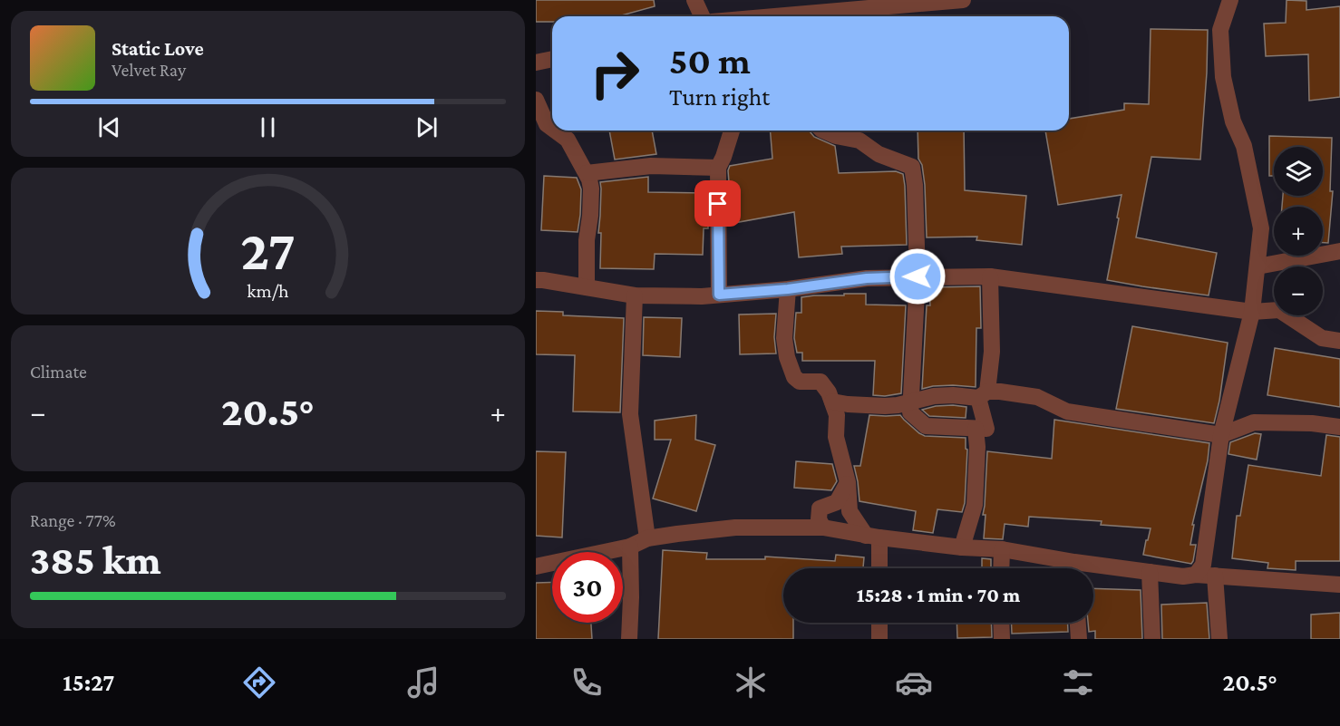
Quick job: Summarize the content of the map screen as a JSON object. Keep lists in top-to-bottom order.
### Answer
{
  "page": {
    "turn": ["50 m", "Turn right"],
    "song": ["Static Love", "Velvet Ray"],
    "map_buttons": ["+", "−"],
    "tile": [
      "Climate",
      ["Range · 77%", "385 km"]
    ],
    "heat": ["−", "20.5°", "+"],
    "limit": "30",
    "trip": "15:28 · 1 min · 70 m",
    "tabs": ["15:27", "20.5°"],
    "gauge": ["27", "km/h"]
  }
}
